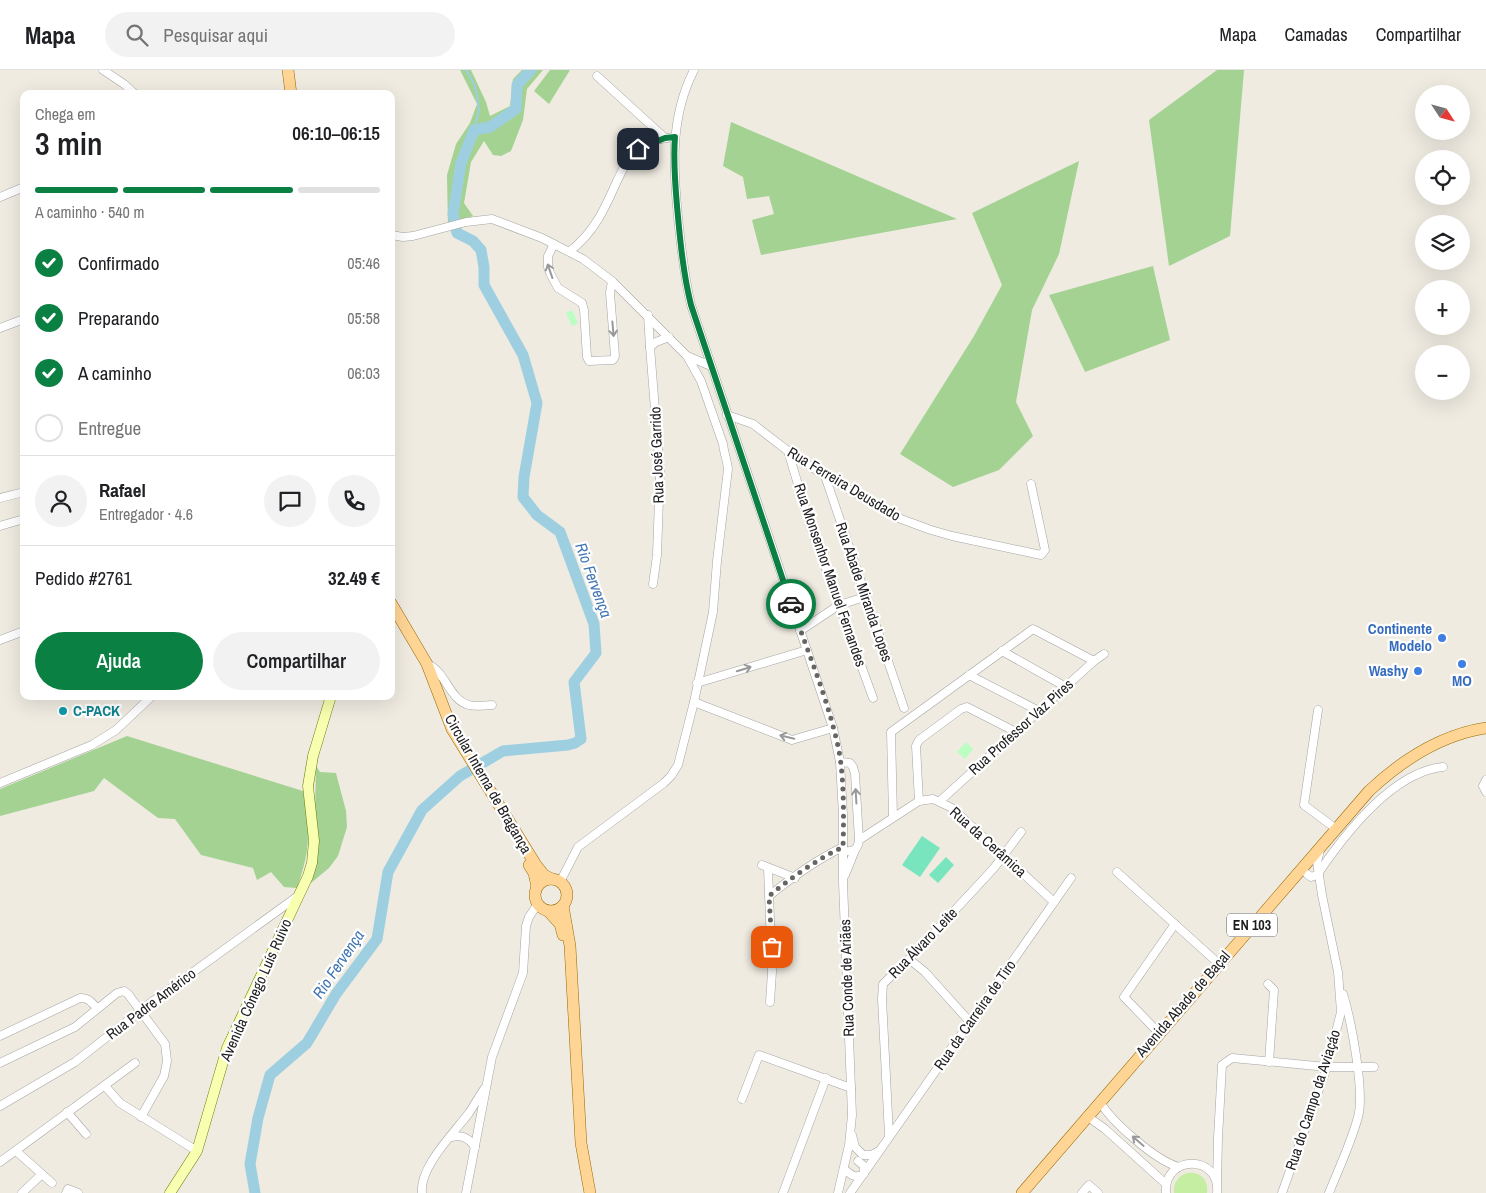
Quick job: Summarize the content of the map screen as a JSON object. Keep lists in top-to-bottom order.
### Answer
{
  "streets": {
    "main road": ["Circular Interna de Bragança", "EN 103", "Avenida Abade de Baçal"],
    "street": [
      "Rua José Garrido",
      "Rua Ferreira Deusdado",
      "Rua Monsenhor Manuel Fernandes",
      "Rua Abade Miranda Lopes",
      "Rua Professor Vaz Pires",
      "Rua da Cerâmica",
      "Rua Álvaro Leite",
      "Rua Conde de Ariães",
      "Avenida Cónego Luís Ruivo",
      "Rua Padre Américo",
      "Rua da Carreira de Tiro",
      "Rua do Campo da Aviaçáo"
    ]
  },
  "crossings": [
    ["Rua Ferreira Deusdado", "Rua Monsenhor Manuel Fernandes"],
    ["Rua Ferreira Deusdado", "Rua Abade Miranda Lopes"],
    ["Rua Ferreira Deusdado", "Rua Conde de Ariães"],
    ["Rua Professor Vaz Pires", "Rua da Cerâmica"],
    ["Rua da Cerâmica", "Rua Álvaro Leite"],
    ["Rua da Cerâmica", "Rua da Carreira de Tiro"],
    ["Rua Álvaro Leite", "Rua da Carreira de Tiro"],
    ["Avenida Cónego Luís Ruivo", "Rua Padre Américo"],
    ["Avenida Abade de Baçal", "Rua do Campo da Aviaçáo"]
  ],
  "water": ["Rio Fervença"],
  "places": [
    "Continente Modelo",
    "MO",
    "Washy",
    "C-PACK"
  ],
  "north": "bottom right",
  "page": {
    "header": "Mapa",
    "search": "Pesquisar aqui",
    "nav": ["Mapa", "Camadas", "Compartilhar"],
    "map_buttons": ["+", "−"],
    "heading": ["3 min", "Chega em", "06:10–06:15"],
    "panel": [
      "Rafael",
      "Entregador · 4.6",
      "Pedido #2761",
      "32.49 €"
    ],
    "bar": "A caminho · 540 m",
    "list": [
      ["Confirmado", "05:46"],
      ["Preparando", "05:58"],
      ["A caminho", "06:03"],
      "Entregue"
    ],
    "buttons": ["Ajuda", "Compartilhar"]
  }
}
